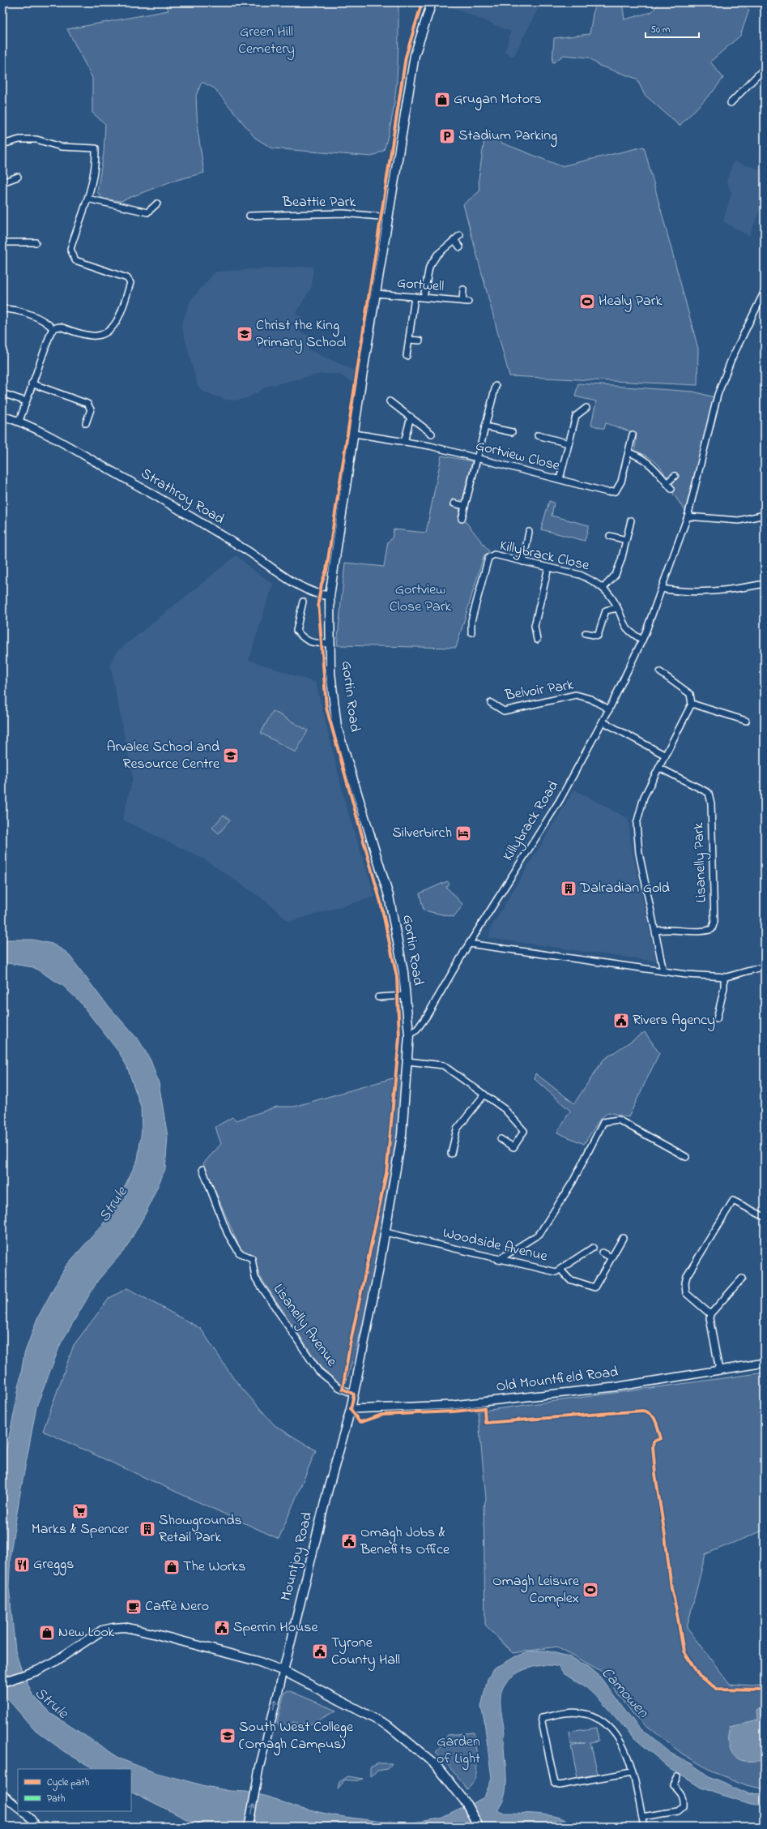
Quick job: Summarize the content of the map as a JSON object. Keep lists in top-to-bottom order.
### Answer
{
  "streets": {
    "main road": ["Gortin Road", "Mountjoy Road"],
    "street": [
      "Beattie Park",
      "Gortwell",
      "Gortview Close",
      "Strathroy Road",
      "Killybrack Close",
      "Belvoir Park",
      "Killybrack Road",
      "Lisanelly Park",
      "Woodside Avenue",
      "Lisanelly Avenue",
      "Old Mountfield Road"
    ]
  },
  "crossings": [
    ["Beattie Park", "Gortin Road"],
    ["Gortwell", "Gortin Road"],
    ["Gortview Close", "Gortin Road"],
    ["Strathroy Road", "Gortin Road"],
    ["Killybrack Close", "Killybrack Road"],
    ["Belvoir Park", "Killybrack Road"],
    ["Gortin Road", "Killybrack Road"],
    ["Gortin Road", "Woodside Avenue"],
    ["Gortin Road", "Lisanelly Avenue"],
    ["Gortin Road", "Old Mountfield Road"],
    ["Gortin Road", "Mountjoy Road"],
    ["Old Mountfield Road", "Mountjoy Road"]
  ],
  "one_way": ["Mountjoy Road"],
  "water": ["Strule", "Camowen"],
  "parks": ["Green Hill Cemetery", "Gortview Close Park", "Garden of Light"],
  "places": {
    "shop": ["Grugan Motors", "The Works", "New Look"],
    "parking": ["Stadium Parking"],
    "sports": ["Healy Park", "Omagh Leisure Complex"],
    "school or university": ["Christ the King Primary School", "Arvalee School and Resource Centre", "South West College (Omagh Campus)"],
    "hotel": ["Silverbirch"],
    "building": ["Dalradian Gold", "Showgrounds Retail Park"],
    "public building": [
      "Rivers Agency",
      "Omagh Jobs & Benefits Office",
      "Sperrin House",
      "Tyrone County Hall"
    ],
    "supermarket": ["Marks & Spencer"],
    "restaurant": ["Greggs"],
    "cafe": ["Caffè Nero"]
  },
  "legend": ["Cycle path", "Path"],
  "scale_bar": "50 m"
}
